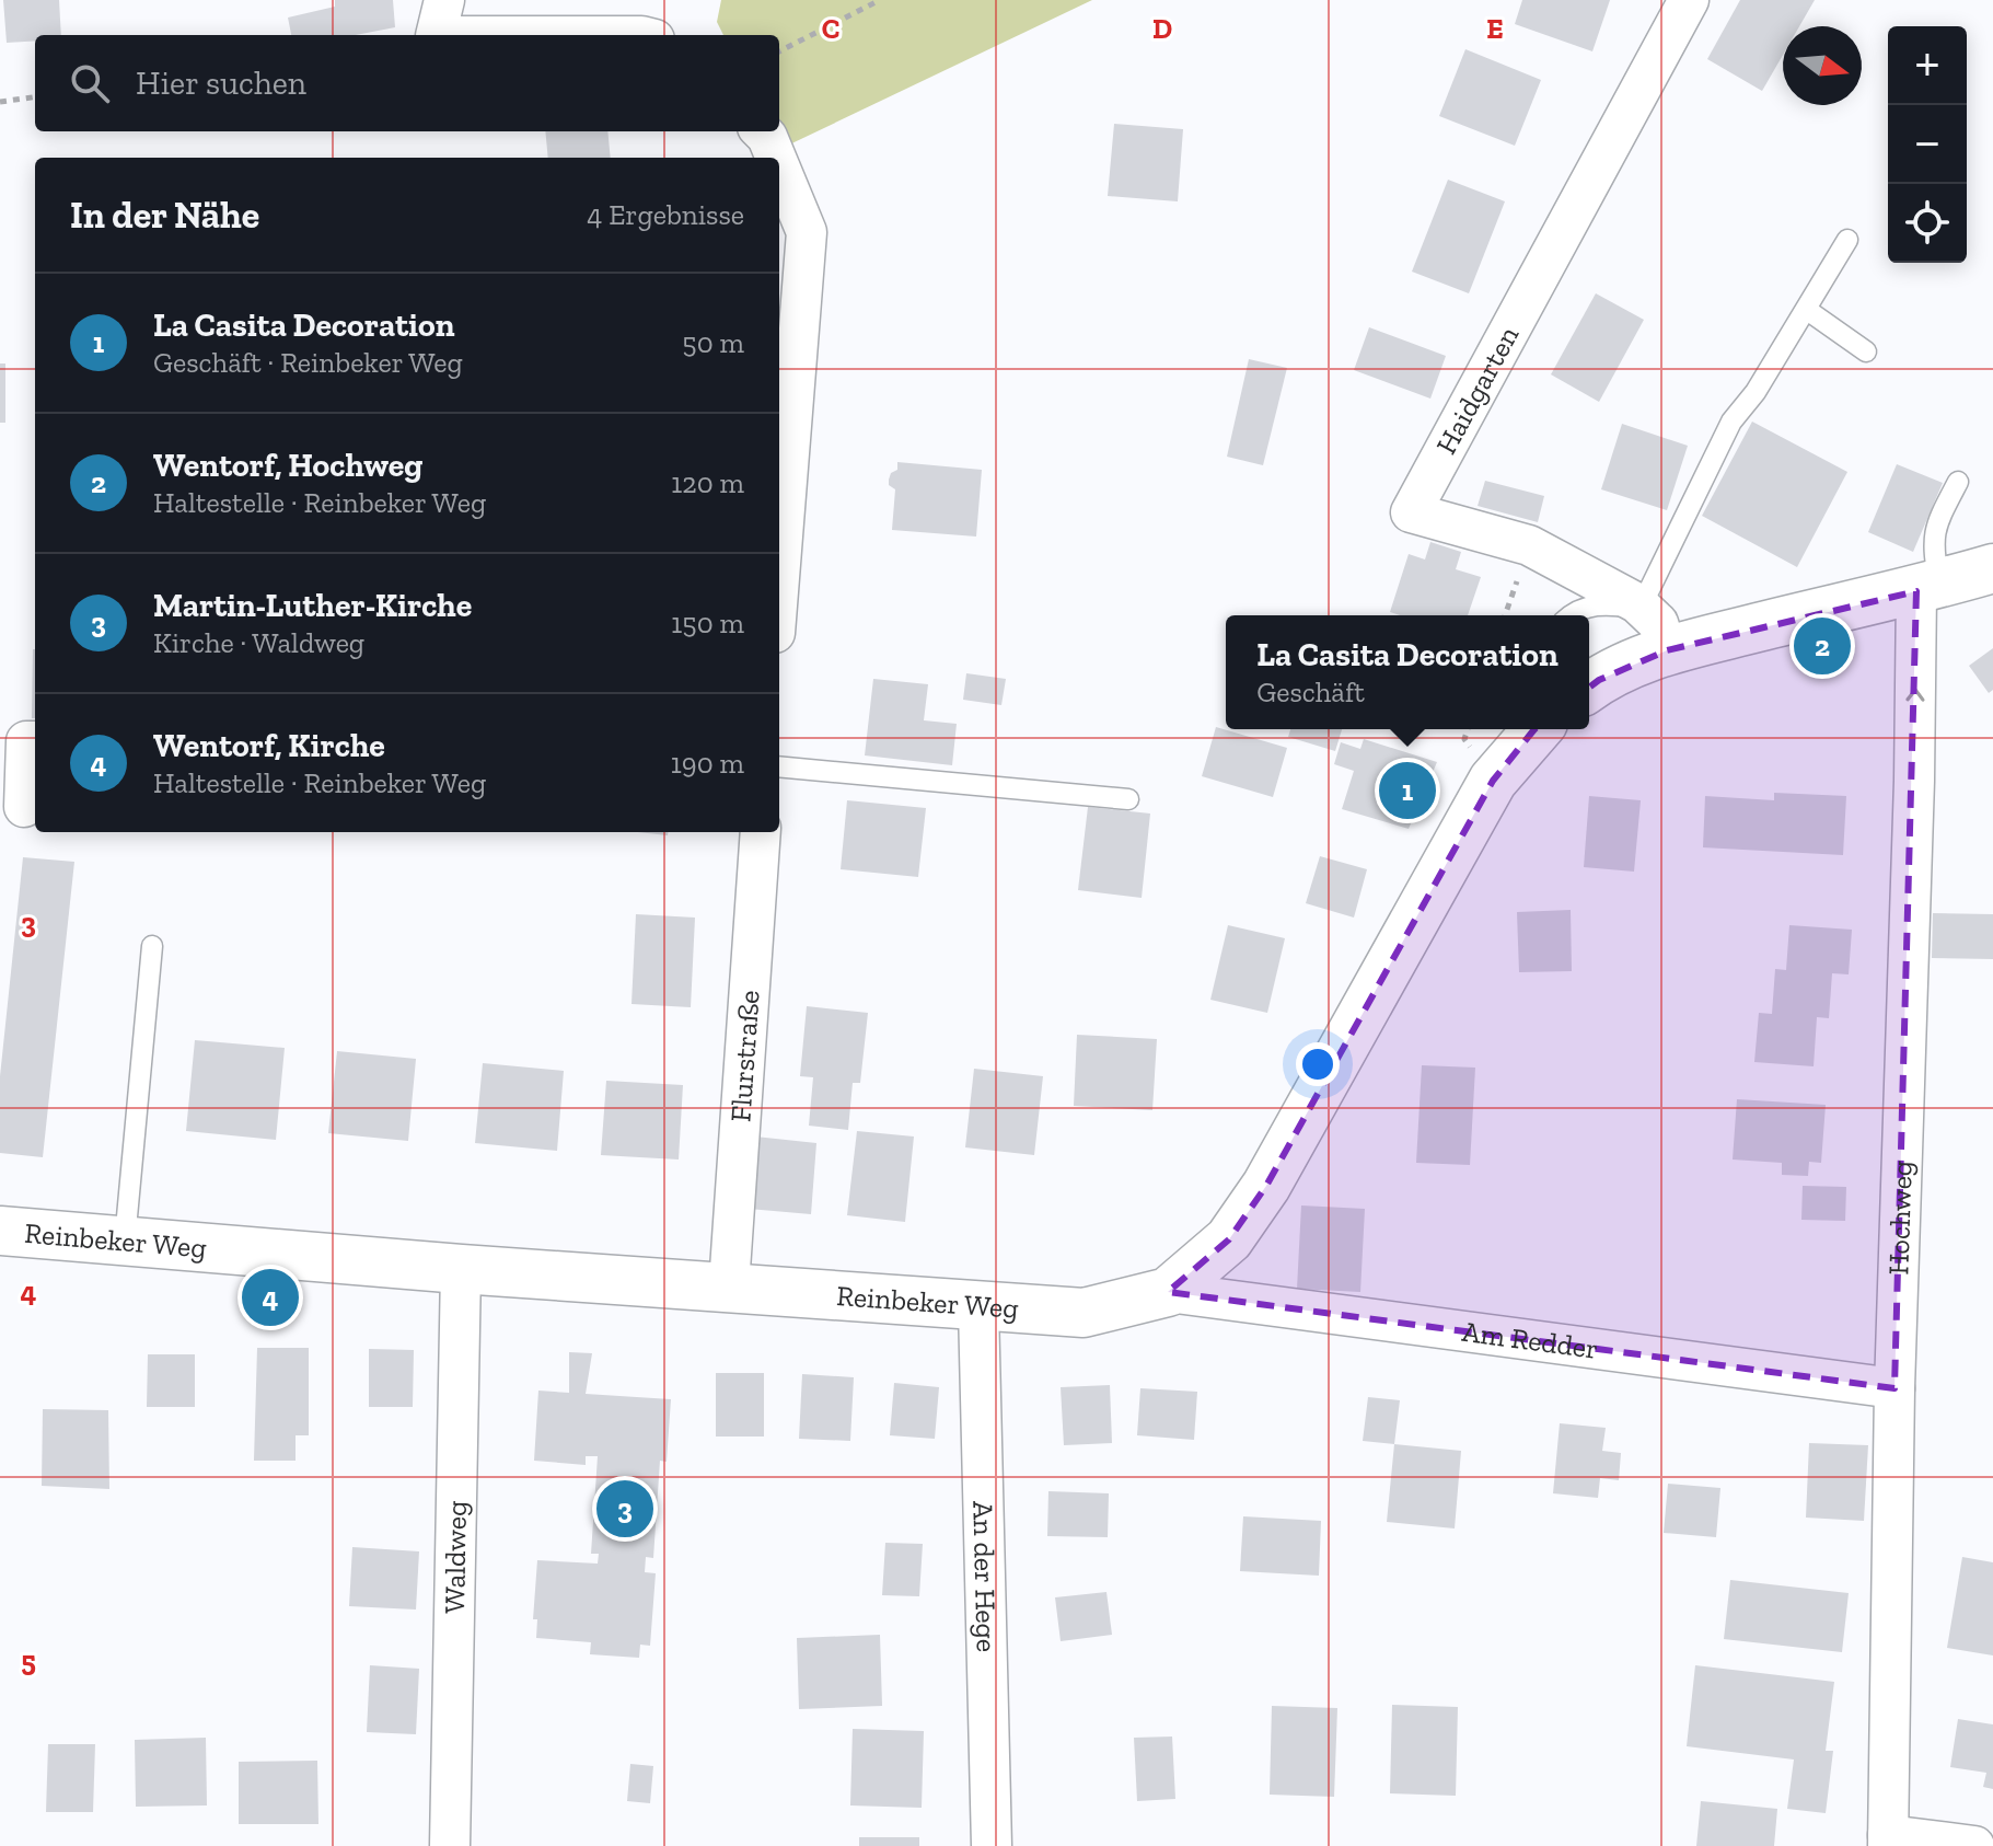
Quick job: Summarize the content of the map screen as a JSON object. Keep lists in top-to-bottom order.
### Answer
{
  "streets": {
    "main road": ["Reinbeker Weg"],
    "street": [
      "Haidgarten",
      "Flurstraße",
      "Hochweg",
      "Am Redder",
      "Waldweg",
      "An der Hege"
    ]
  },
  "crossings": [
    ["Flurstraße", "Reinbeker Weg"],
    ["Hochweg", "Am Redder"],
    ["Reinbeker Weg", "Am Redder"],
    ["Reinbeker Weg", "Waldweg"],
    ["Reinbeker Weg", "An der Hege"]
  ],
  "one_way": ["Hochweg"],
  "north": "right",
  "page": {
    "map_buttons": ["+", "−"],
    "search": "Hier suchen",
    "heading": ["In der Nähe", "4 Ergebnisse"],
    "list": [
      {
        "mark": "1",
        "name": "La Casita Decoration",
        "note": "Geschäft · Reinbeker Weg",
        "value": "50 m"
      },
      {
        "mark": "2",
        "name": "Wentorf, Hochweg",
        "note": "Haltestelle · Reinbeker Weg",
        "value": "120 m"
      },
      {
        "mark": "3",
        "name": "Martin-Luther-Kirche",
        "note": "Kirche · Waldweg",
        "value": "150 m"
      },
      {
        "mark": "4",
        "name": "Wentorf, Kirche",
        "note": "Haltestelle · Reinbeker Weg",
        "value": "190 m"
      }
    ],
    "pins": [
      "2",
      "1",
      "4",
      "3"
    ],
    "popup": ["La Casita Decoration", "Geschäft"]
  },
  "grid": {
    "columns": ["C", "D", "E"],
    "rows": ["3", "4", "5"]
  }
}
